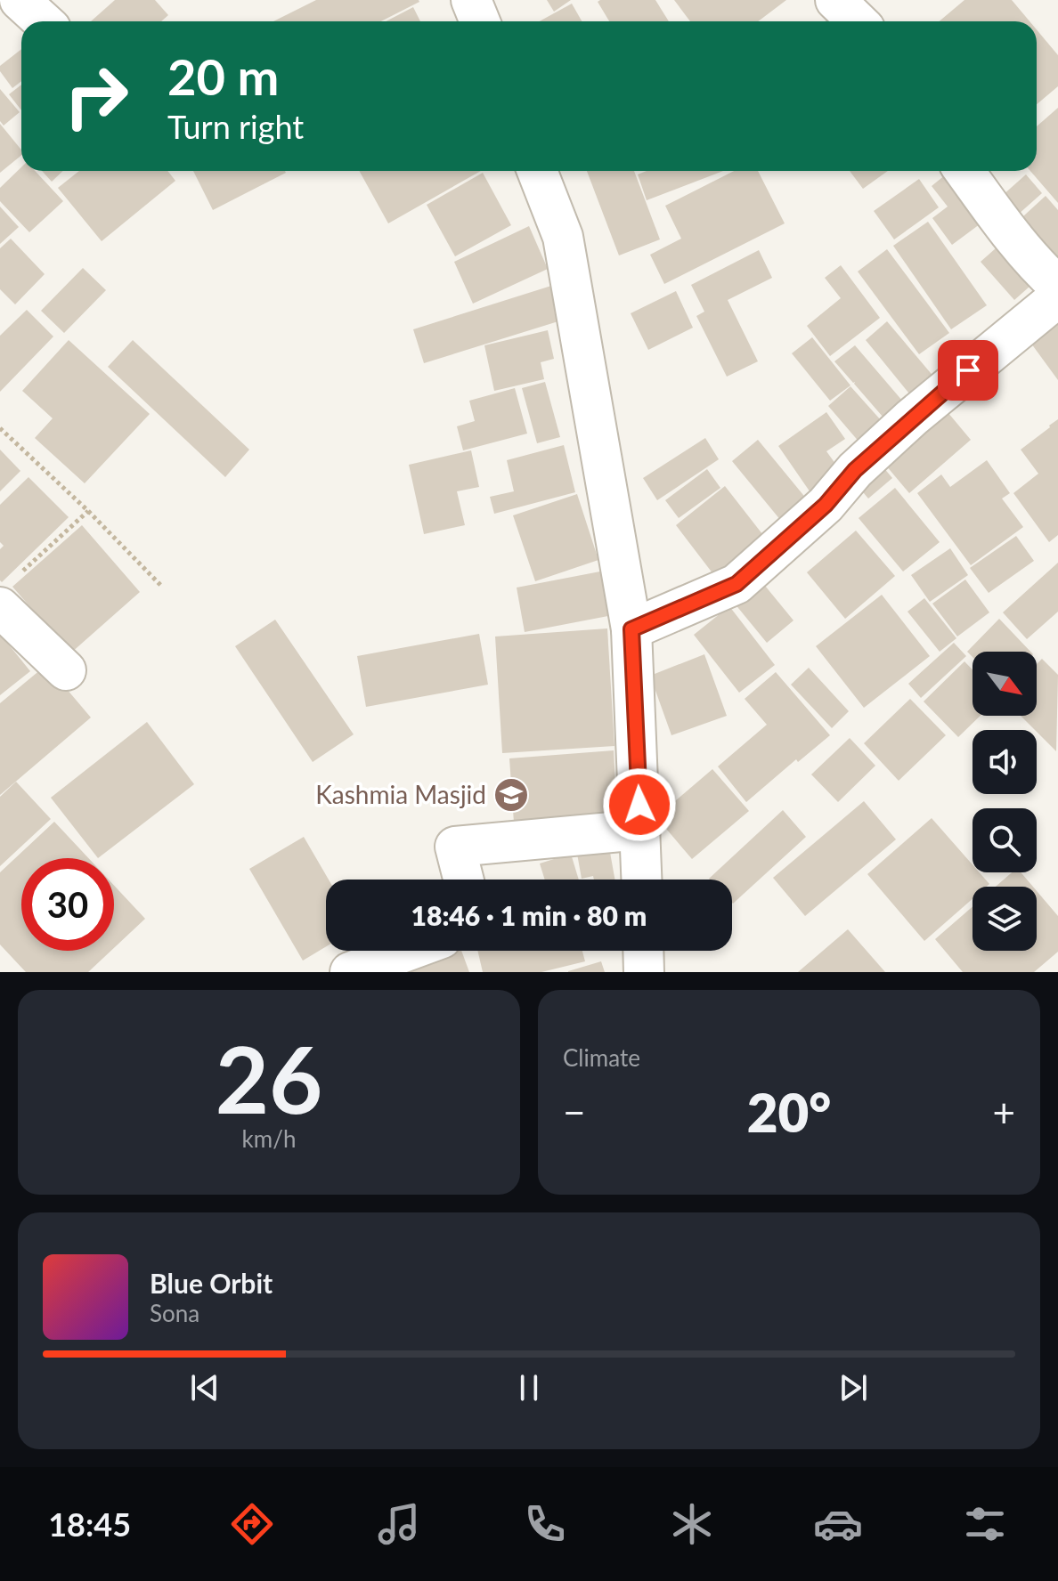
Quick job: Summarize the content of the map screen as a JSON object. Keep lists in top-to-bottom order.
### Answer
{
  "places": {
    "school or university": ["Kashmia Masjid"]
  },
  "north": "bottom right",
  "page": {
    "turn": ["20 m", "Turn right"],
    "limit": "30",
    "trip": "18:46 · 1 min · 80 m",
    "tile": [
      ["26", "km/h"],
      "Climate"
    ],
    "heat": ["−", "20°", "+"],
    "song": ["Blue Orbit", "Sona"],
    "tabs": "18:45"
  }
}
